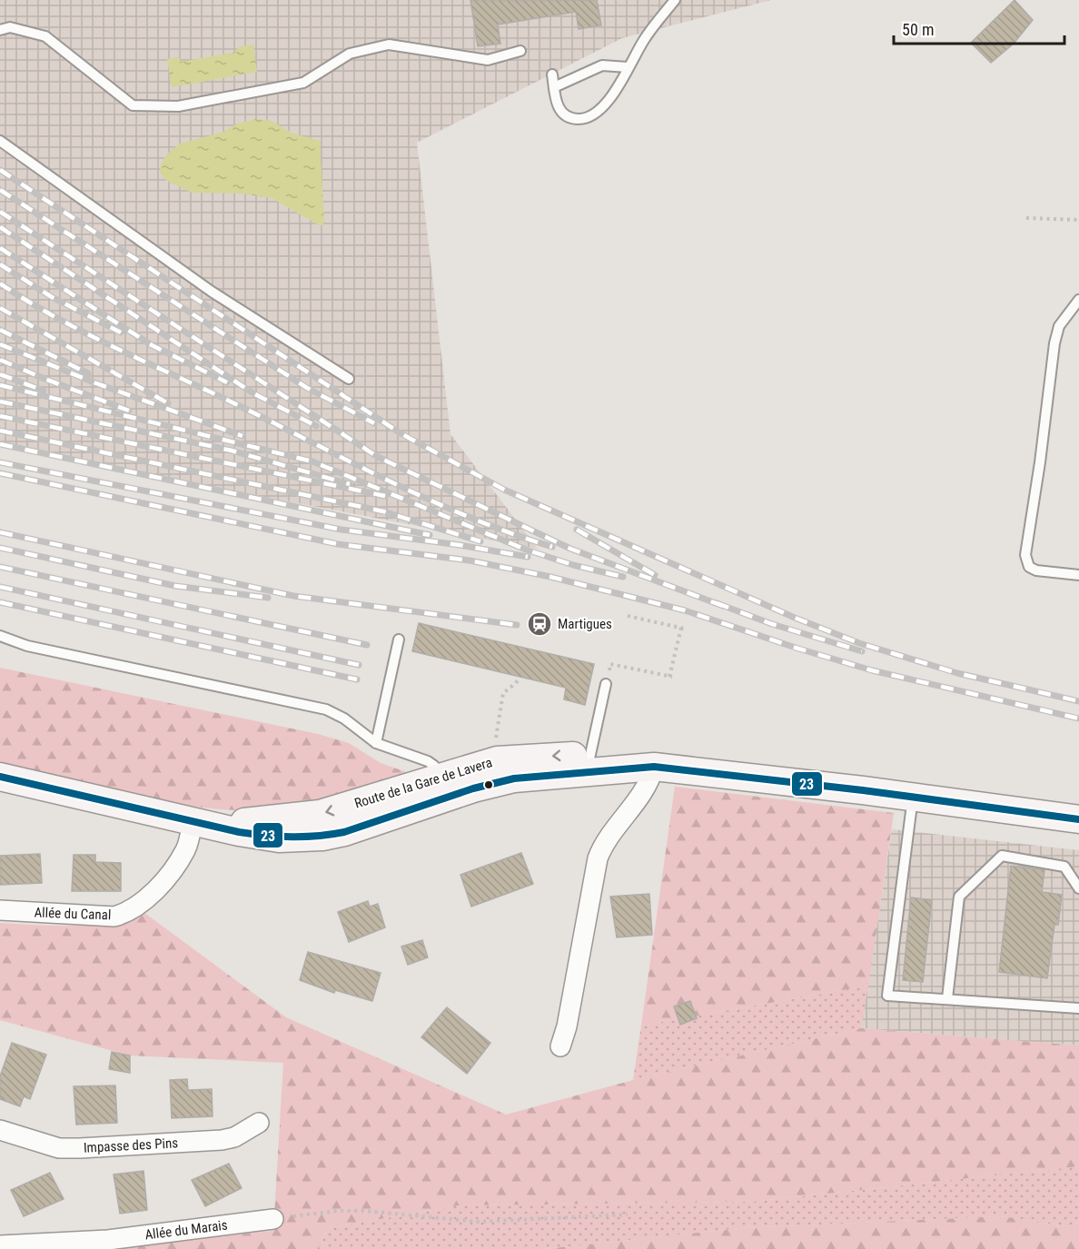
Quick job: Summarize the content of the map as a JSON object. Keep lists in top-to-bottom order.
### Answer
{
  "streets": {
    "street": [
      "Route de la Gare de Lavera",
      "Allée du Canal",
      "Impasse des Pins",
      "Allée du Marais"
    ]
  },
  "crossings": [
    ["Route de la Gare de Lavera", "Allée du Canal"]
  ],
  "places": {
    "station": ["Martigues"]
  },
  "lines": ["transit line 23"],
  "scale_bar": "50 m"
}
